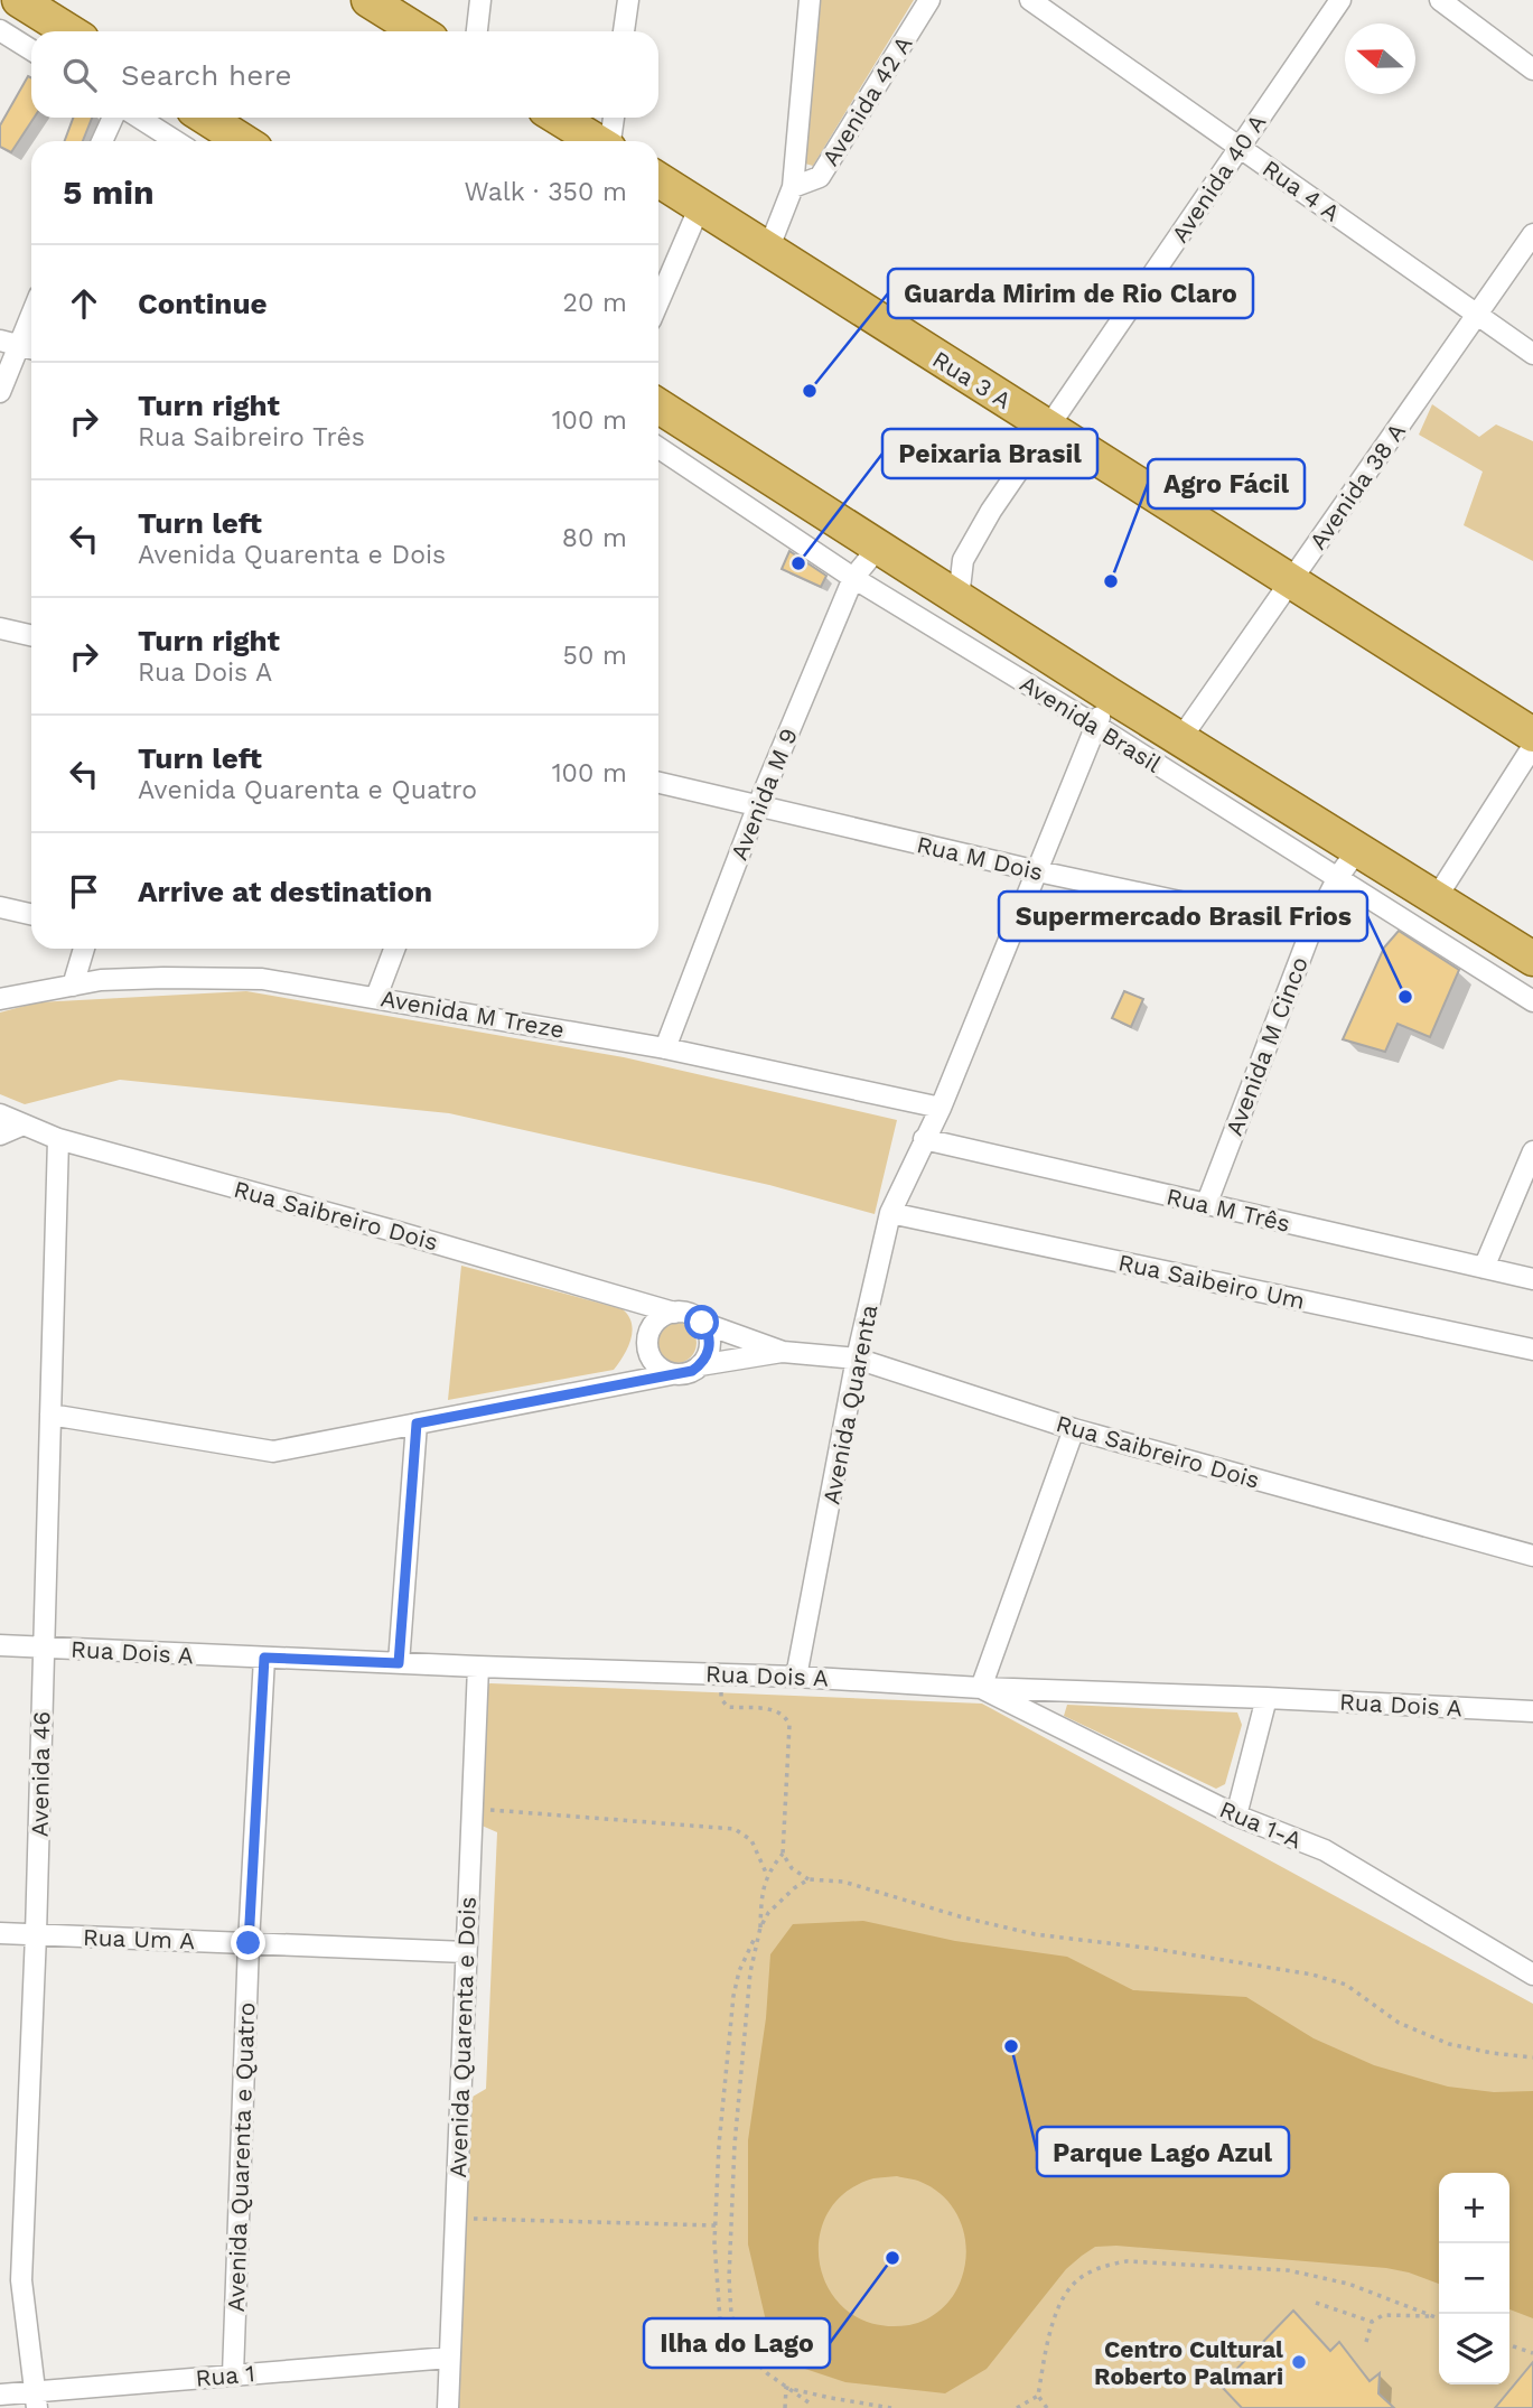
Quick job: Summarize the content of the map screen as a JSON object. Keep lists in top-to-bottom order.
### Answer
{
  "streets": {
    "main road": ["Rua 3 A", "Avenida Brasil"],
    "street": [
      "Avenida 42 A",
      "Avenida 40 A",
      "Rua 4 A",
      "Avenida 38 A",
      "Avenida M 9",
      "Rua M Dois",
      "Avenida M Treze",
      "Avenida M Cinco",
      "Rua M Três",
      "Rua Saibreiro Dois",
      "Rua Saibeiro Um",
      "Avenida Quarenta",
      "Rua Dois A",
      "Avenida 46",
      "Rua 1-A",
      "Rua Um A",
      "Avenida Quarenta e Dois",
      "Avenida Quarenta e Quatro",
      "Rua 1"
    ]
  },
  "crossings": [
    ["Avenida 42 A", "Rua 3 A"],
    ["Avenida 40 A", "Rua 4 A"],
    ["Avenida 40 A", "Rua 3 A"],
    ["Avenida 40 A", "Avenida Brasil"],
    ["Rua 4 A", "Avenida 38 A"],
    ["Rua 3 A", "Avenida 38 A"],
    ["Avenida 38 A", "Avenida Brasil"],
    ["Avenida Brasil", "Avenida M 9"],
    ["Avenida Brasil", "Avenida M Cinco"],
    ["Avenida Brasil", "Avenida Quarenta"],
    ["Avenida M 9", "Rua M Dois"],
    ["Avenida M 9", "Avenida M Treze"],
    ["Rua M Dois", "Avenida M Cinco"],
    ["Rua M Dois", "Avenida Quarenta"],
    ["Avenida M Treze", "Avenida Quarenta"],
    ["Avenida M Cinco", "Rua M Três"],
    ["Rua M Três", "Avenida Quarenta"],
    ["Rua Saibreiro Dois", "Avenida Quarenta"],
    ["Rua Saibreiro Dois", "Avenida 46"],
    ["Rua Saibeiro Um", "Avenida Quarenta"],
    ["Avenida Quarenta", "Rua Dois A"],
    ["Rua Dois A", "Avenida 46"],
    ["Rua Dois A", "Rua 1-A"],
    ["Rua Dois A", "Avenida Quarenta e Dois"],
    ["Rua Dois A", "Avenida Quarenta e Quatro"],
    ["Avenida 46", "Rua Um A"],
    ["Avenida 46", "Rua 1"],
    ["Rua Um A", "Avenida Quarenta e Dois"],
    ["Rua Um A", "Avenida Quarenta e Quatro"],
    ["Avenida Quarenta e Dois", "Rua 1"],
    ["Avenida Quarenta e Quatro", "Rua 1"]
  ],
  "places": [
    "Guarda Mirim de Rio Claro",
    "Peixaria Brasil",
    "Agro Fácil",
    "Supermercado Brasil Frios",
    "Parque Lago Azul",
    "Ilha do Lago",
    "Centro Cultural Roberto Palmari"
  ],
  "north": "left",
  "page": {
    "search": "Search here",
    "heading": ["5 min", "Walk · 350 m"],
    "list": [
      ["Continue", "20 m"],
      ["Turn right", "Rua Saibreiro Três", "100 m"],
      ["Turn left", "Avenida Quarenta e Dois", "80 m"],
      ["Turn right", "Rua Dois A", "50 m"],
      ["Turn left", "Avenida Quarenta e Quatro", "100 m"],
      "Arrive at destination"
    ],
    "map_buttons": ["+", "−"]
  }
}
